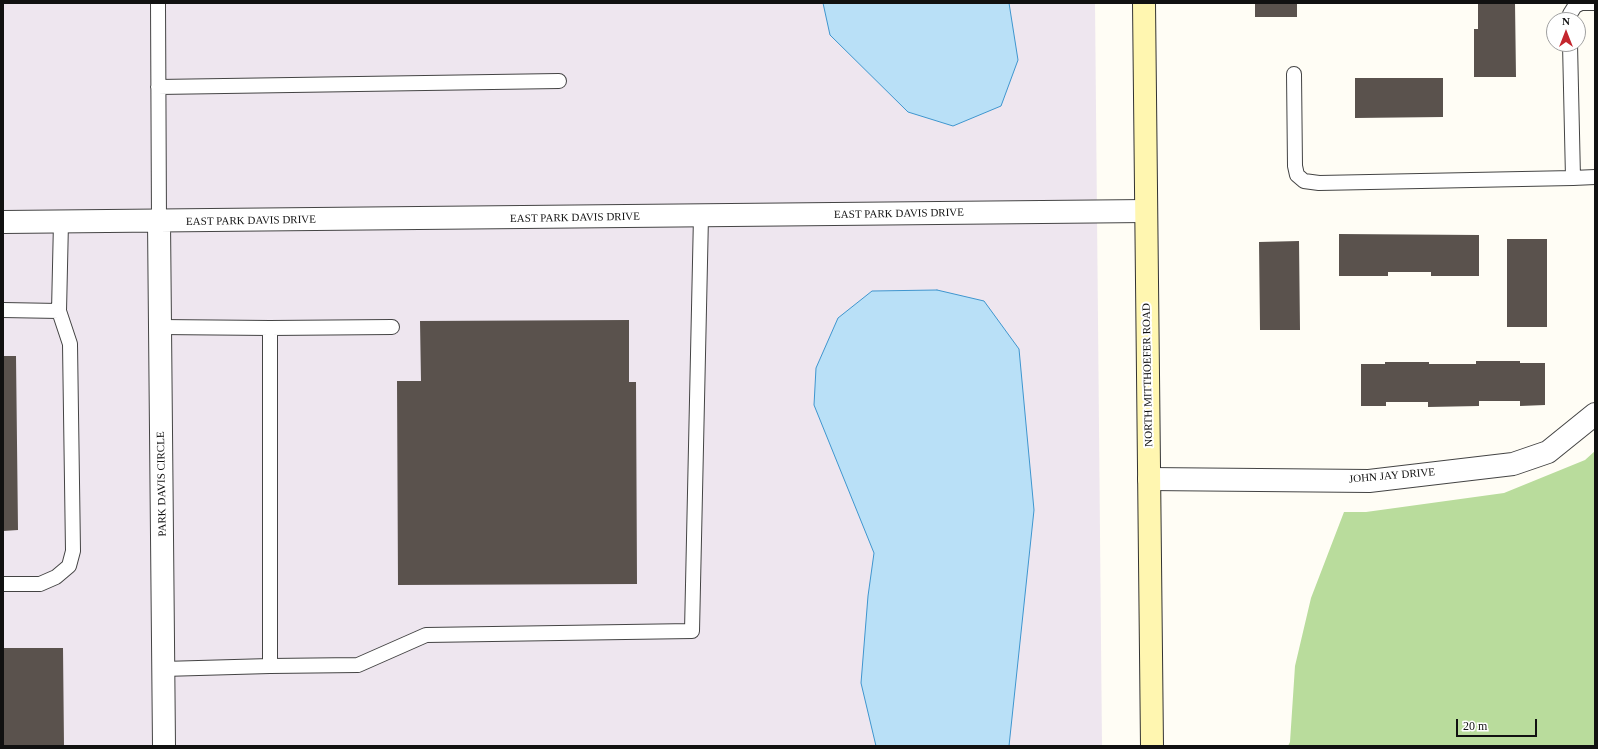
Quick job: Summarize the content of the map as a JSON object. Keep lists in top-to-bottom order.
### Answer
{
  "streets": {
    "main road": ["NORTH MITTHOEFER ROAD"],
    "street": ["EAST PARK DAVIS DRIVE", "JOHN JAY DRIVE", "PARK DAVIS CIRCLE"]
  },
  "crossings": [
    ["EAST PARK DAVIS DRIVE", "NORTH MITTHOEFER ROAD"],
    ["EAST PARK DAVIS DRIVE", "PARK DAVIS CIRCLE"],
    ["NORTH MITTHOEFER ROAD", "JOHN JAY DRIVE"]
  ],
  "scale_bar": "20 m",
  "north": "top"
}
